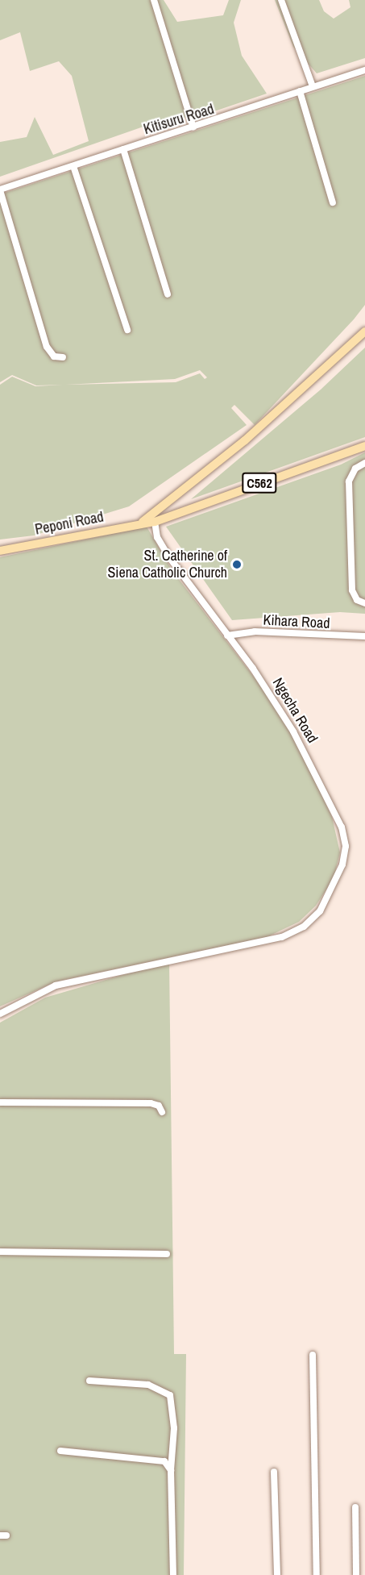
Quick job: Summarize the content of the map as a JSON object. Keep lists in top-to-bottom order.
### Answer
{
  "streets": {
    "main road": ["C562", "Peponi Road"],
    "street": ["Kitisuru Road", "Kihara Road", "Ngecha Road"]
  },
  "crossings": [
    ["C562", "Ngecha Road"],
    ["Kihara Road", "Ngecha Road"]
  ],
  "places": ["St. Catherine of Siena Catholic Church"]
}
